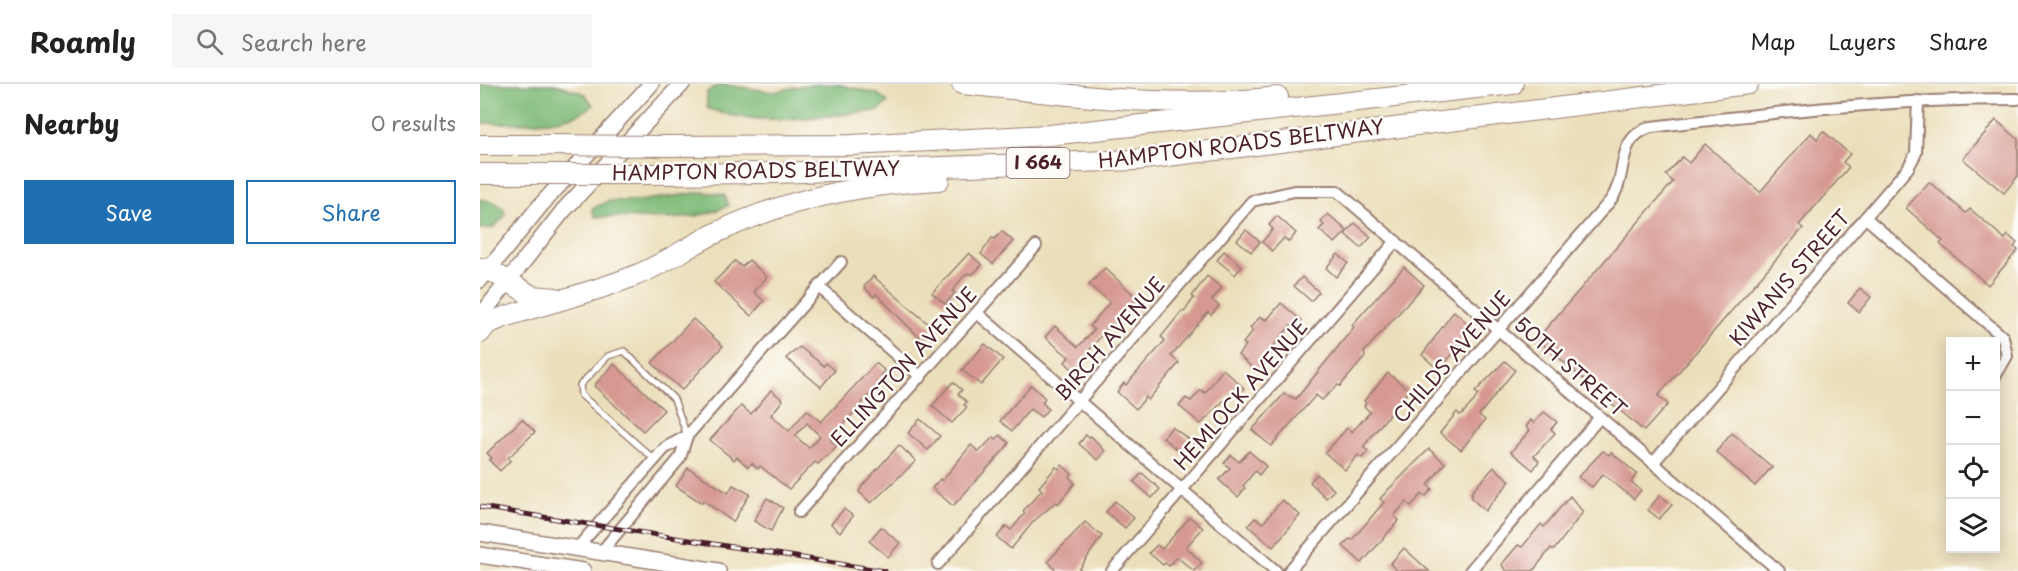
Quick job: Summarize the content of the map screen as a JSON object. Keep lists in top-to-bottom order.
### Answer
{
  "streets": {
    "highway": ["HAMPTON ROADS BELTWAY", "I 664"],
    "street": [
      "KIWANIS STREET",
      "BIRCH AVENUE",
      "CHILDS AVENUE",
      "ELLINGTON AVENUE",
      "50TH STREET",
      "HEMLOCK AVENUE"
    ]
  },
  "crossings": [
    ["KIWANIS STREET", "CHILDS AVENUE"],
    ["KIWANIS STREET", "50TH STREET"],
    ["BIRCH AVENUE", "50TH STREET"],
    ["CHILDS AVENUE", "50TH STREET"],
    ["50TH STREET", "HEMLOCK AVENUE"]
  ],
  "page": {
    "header": "Roamly",
    "search": "Search here",
    "nav": ["Map", "Layers", "Share"],
    "heading": ["Nearby", "0 results"],
    "buttons": ["Save", "Share"],
    "map_buttons": ["+", "−"]
  }
}
